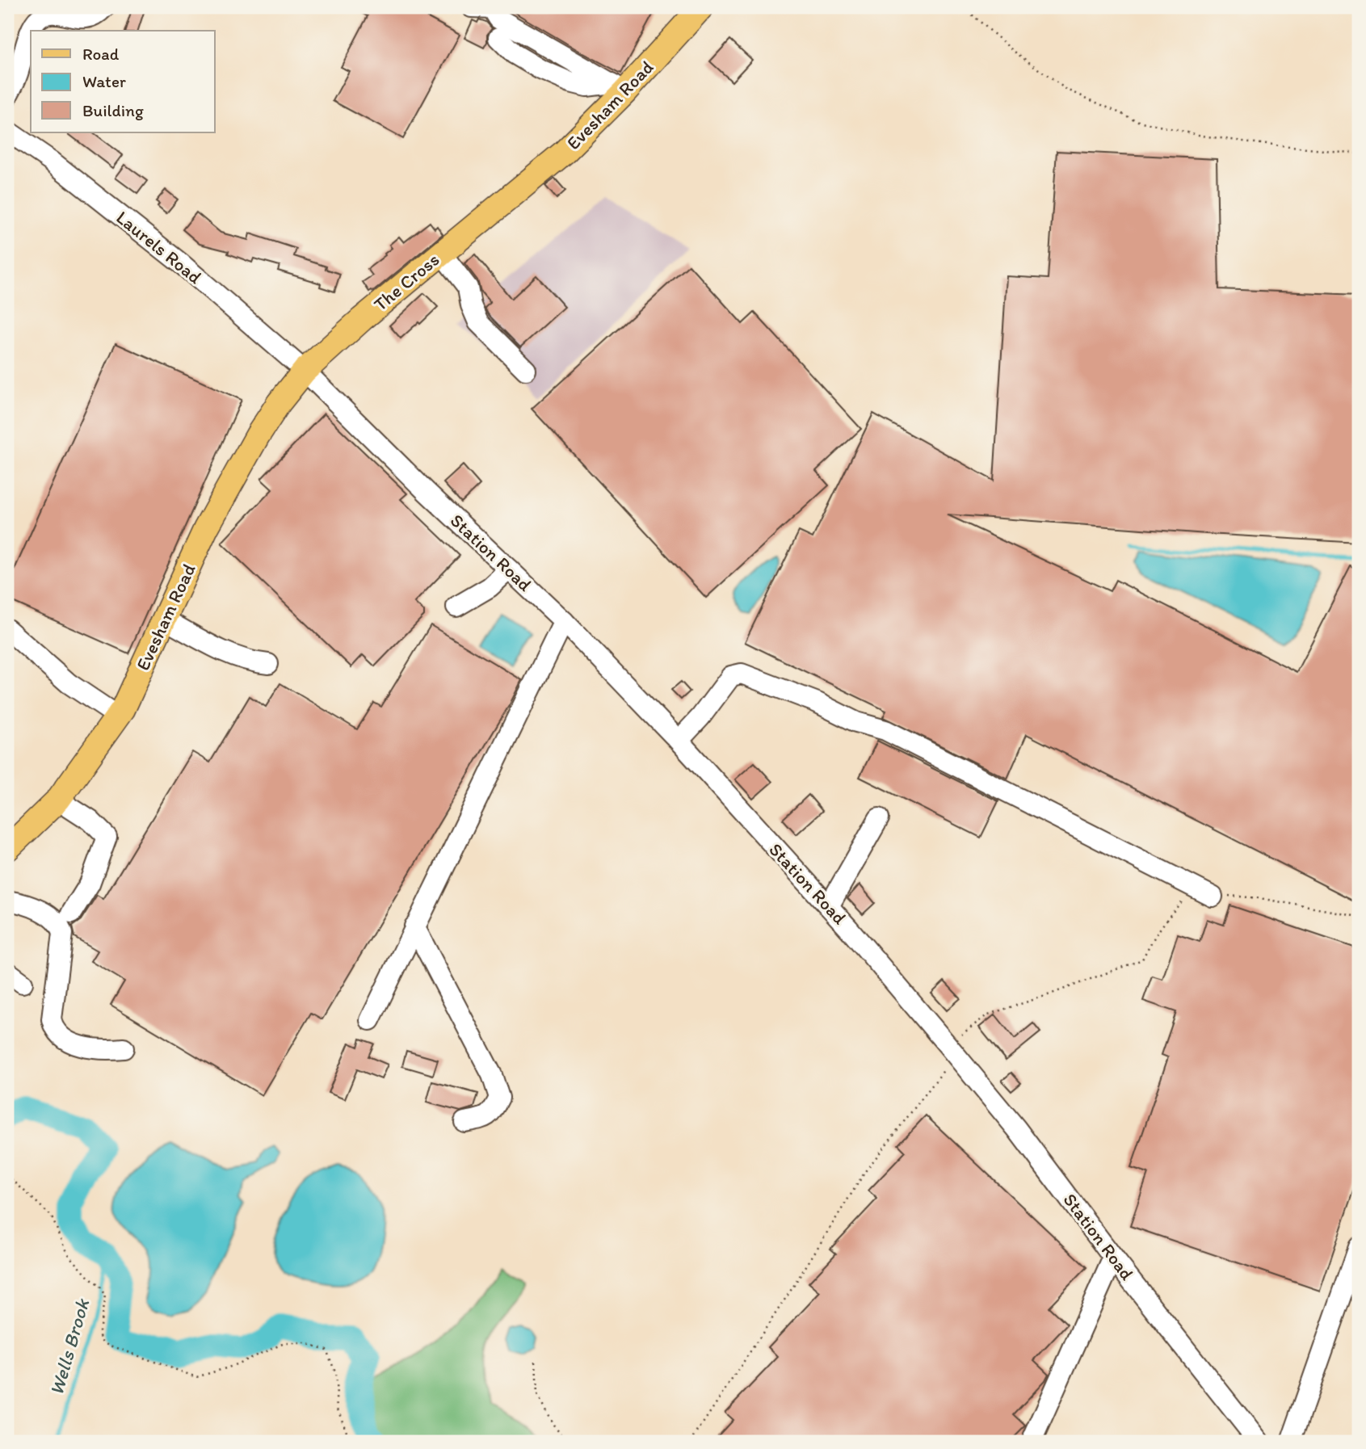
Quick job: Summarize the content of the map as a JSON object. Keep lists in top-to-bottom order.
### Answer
{
  "streets": {
    "main road": ["Evesham Road", "The Cross"],
    "street": ["Laurels Road", "Station Road"]
  },
  "crossings": [
    ["Evesham Road", "Laurels Road"],
    ["Evesham Road", "The Cross"],
    ["Evesham Road", "Station Road"],
    ["Laurels Road", "The Cross"],
    ["Laurels Road", "Station Road"],
    ["The Cross", "Station Road"]
  ],
  "water": ["Wells Brook"],
  "legend": ["Road", "Water", "Building"]
}
